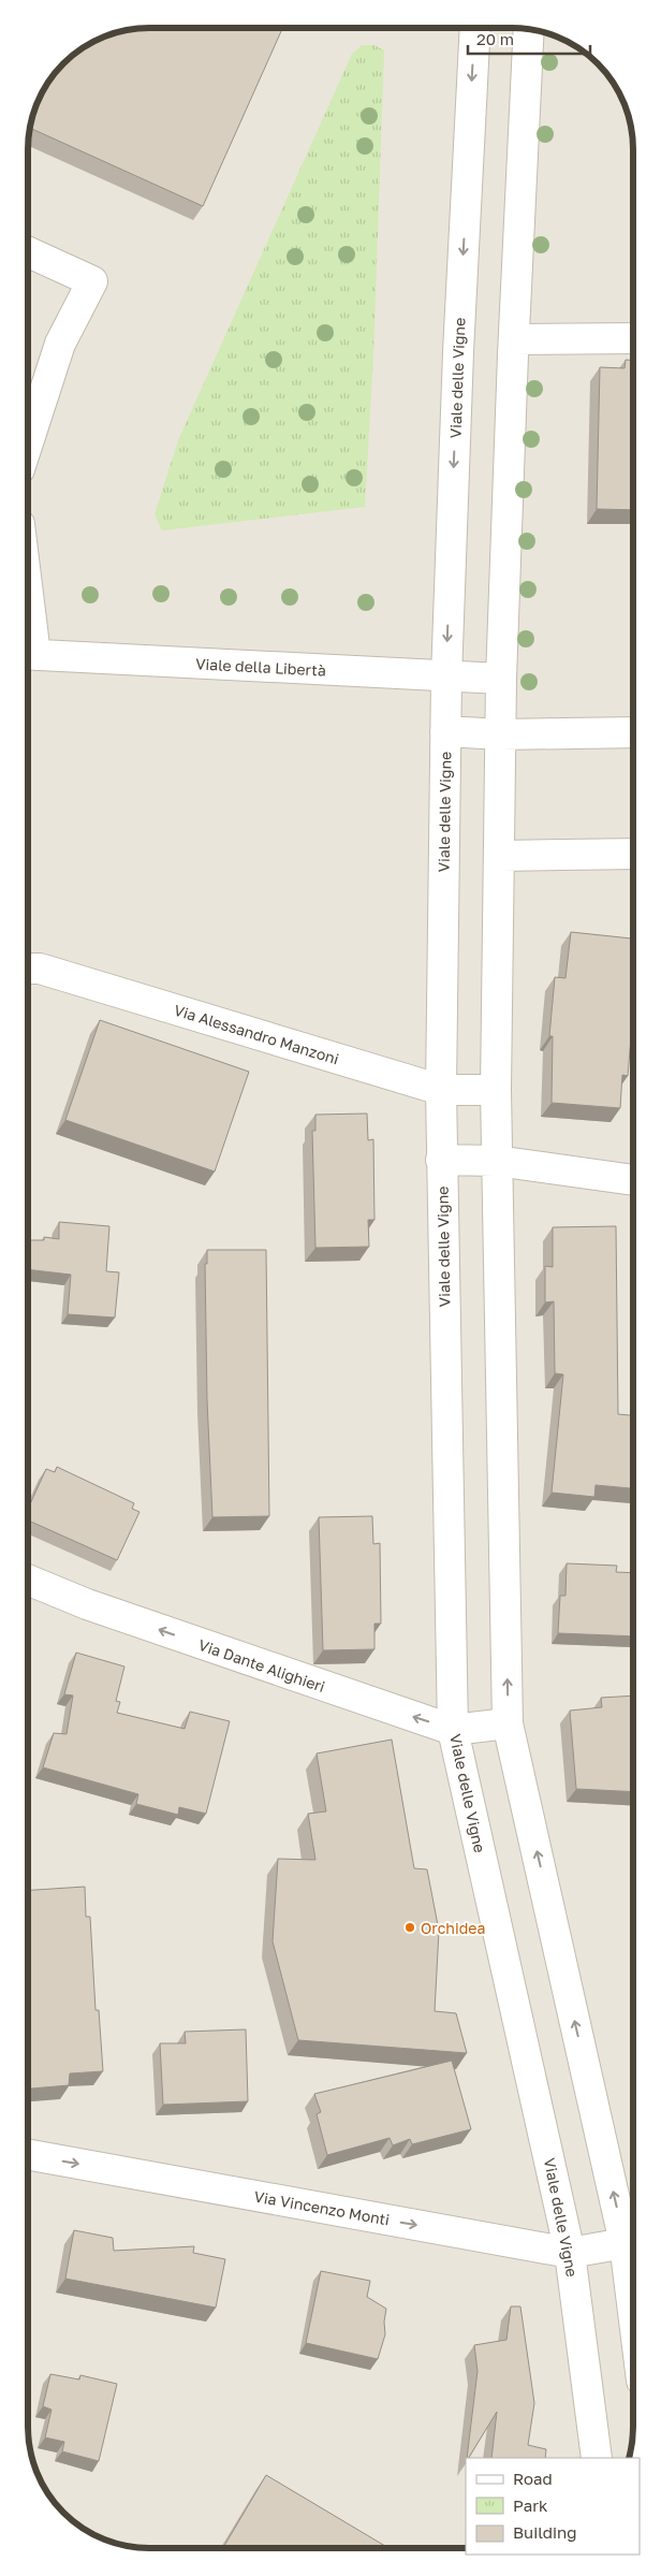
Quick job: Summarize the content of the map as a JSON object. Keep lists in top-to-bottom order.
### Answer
{
  "streets": {
    "street": [
      "Viale delle Vigne",
      "Viale della Libertà",
      "Via Alessandro Manzoni",
      "Via Dante Alighieri",
      "Via Vincenzo Monti"
    ]
  },
  "crossings": [
    ["Viale delle Vigne", "Viale della Libertà"],
    ["Viale delle Vigne", "Via Alessandro Manzoni"],
    ["Viale delle Vigne", "Via Dante Alighieri"],
    ["Viale delle Vigne", "Via Vincenzo Monti"]
  ],
  "one_way": ["Via Dante Alighieri", "Via Vincenzo Monti"],
  "places": ["Orchidea"],
  "legend": ["Road", "Park", "Building"],
  "scale_bar": "20 m"
}
